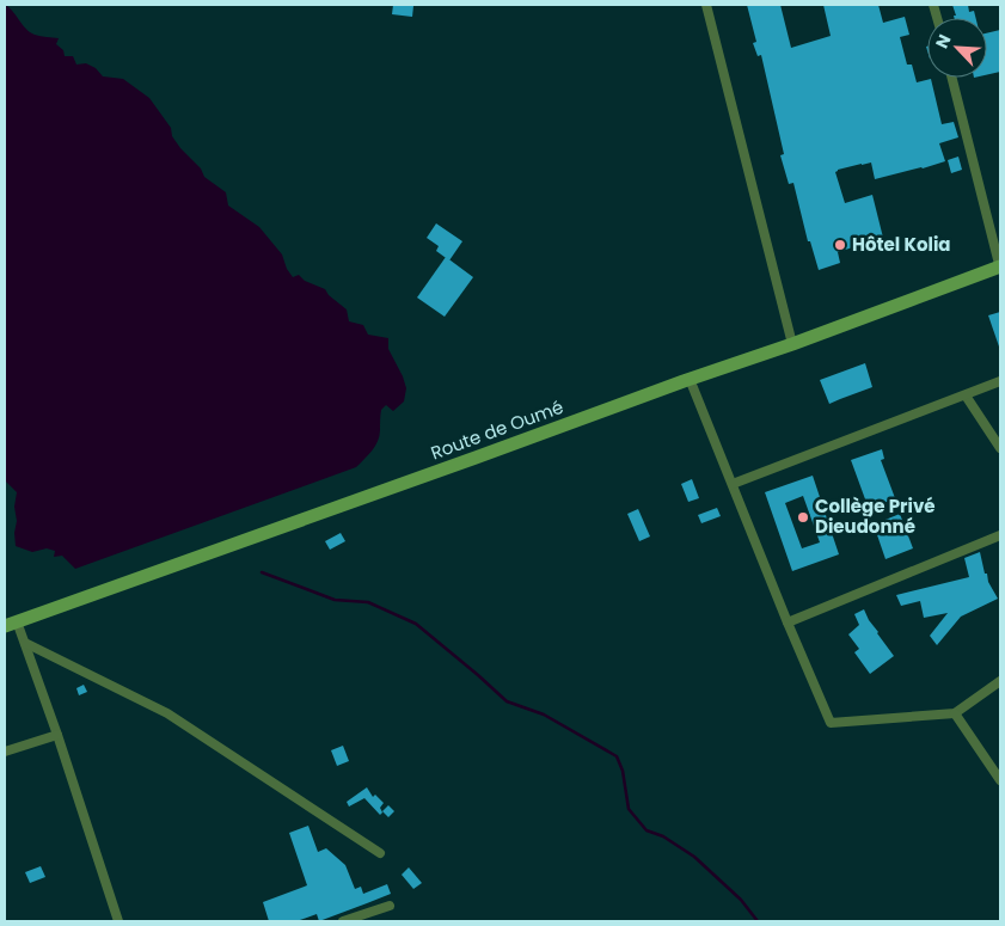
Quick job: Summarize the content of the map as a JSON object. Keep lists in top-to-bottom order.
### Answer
{
  "streets": {
    "main road": ["Route de Oumé"]
  },
  "places": ["Hôtel Kolia", "Collège Privé Dieudonné"],
  "north": "top left"
}
